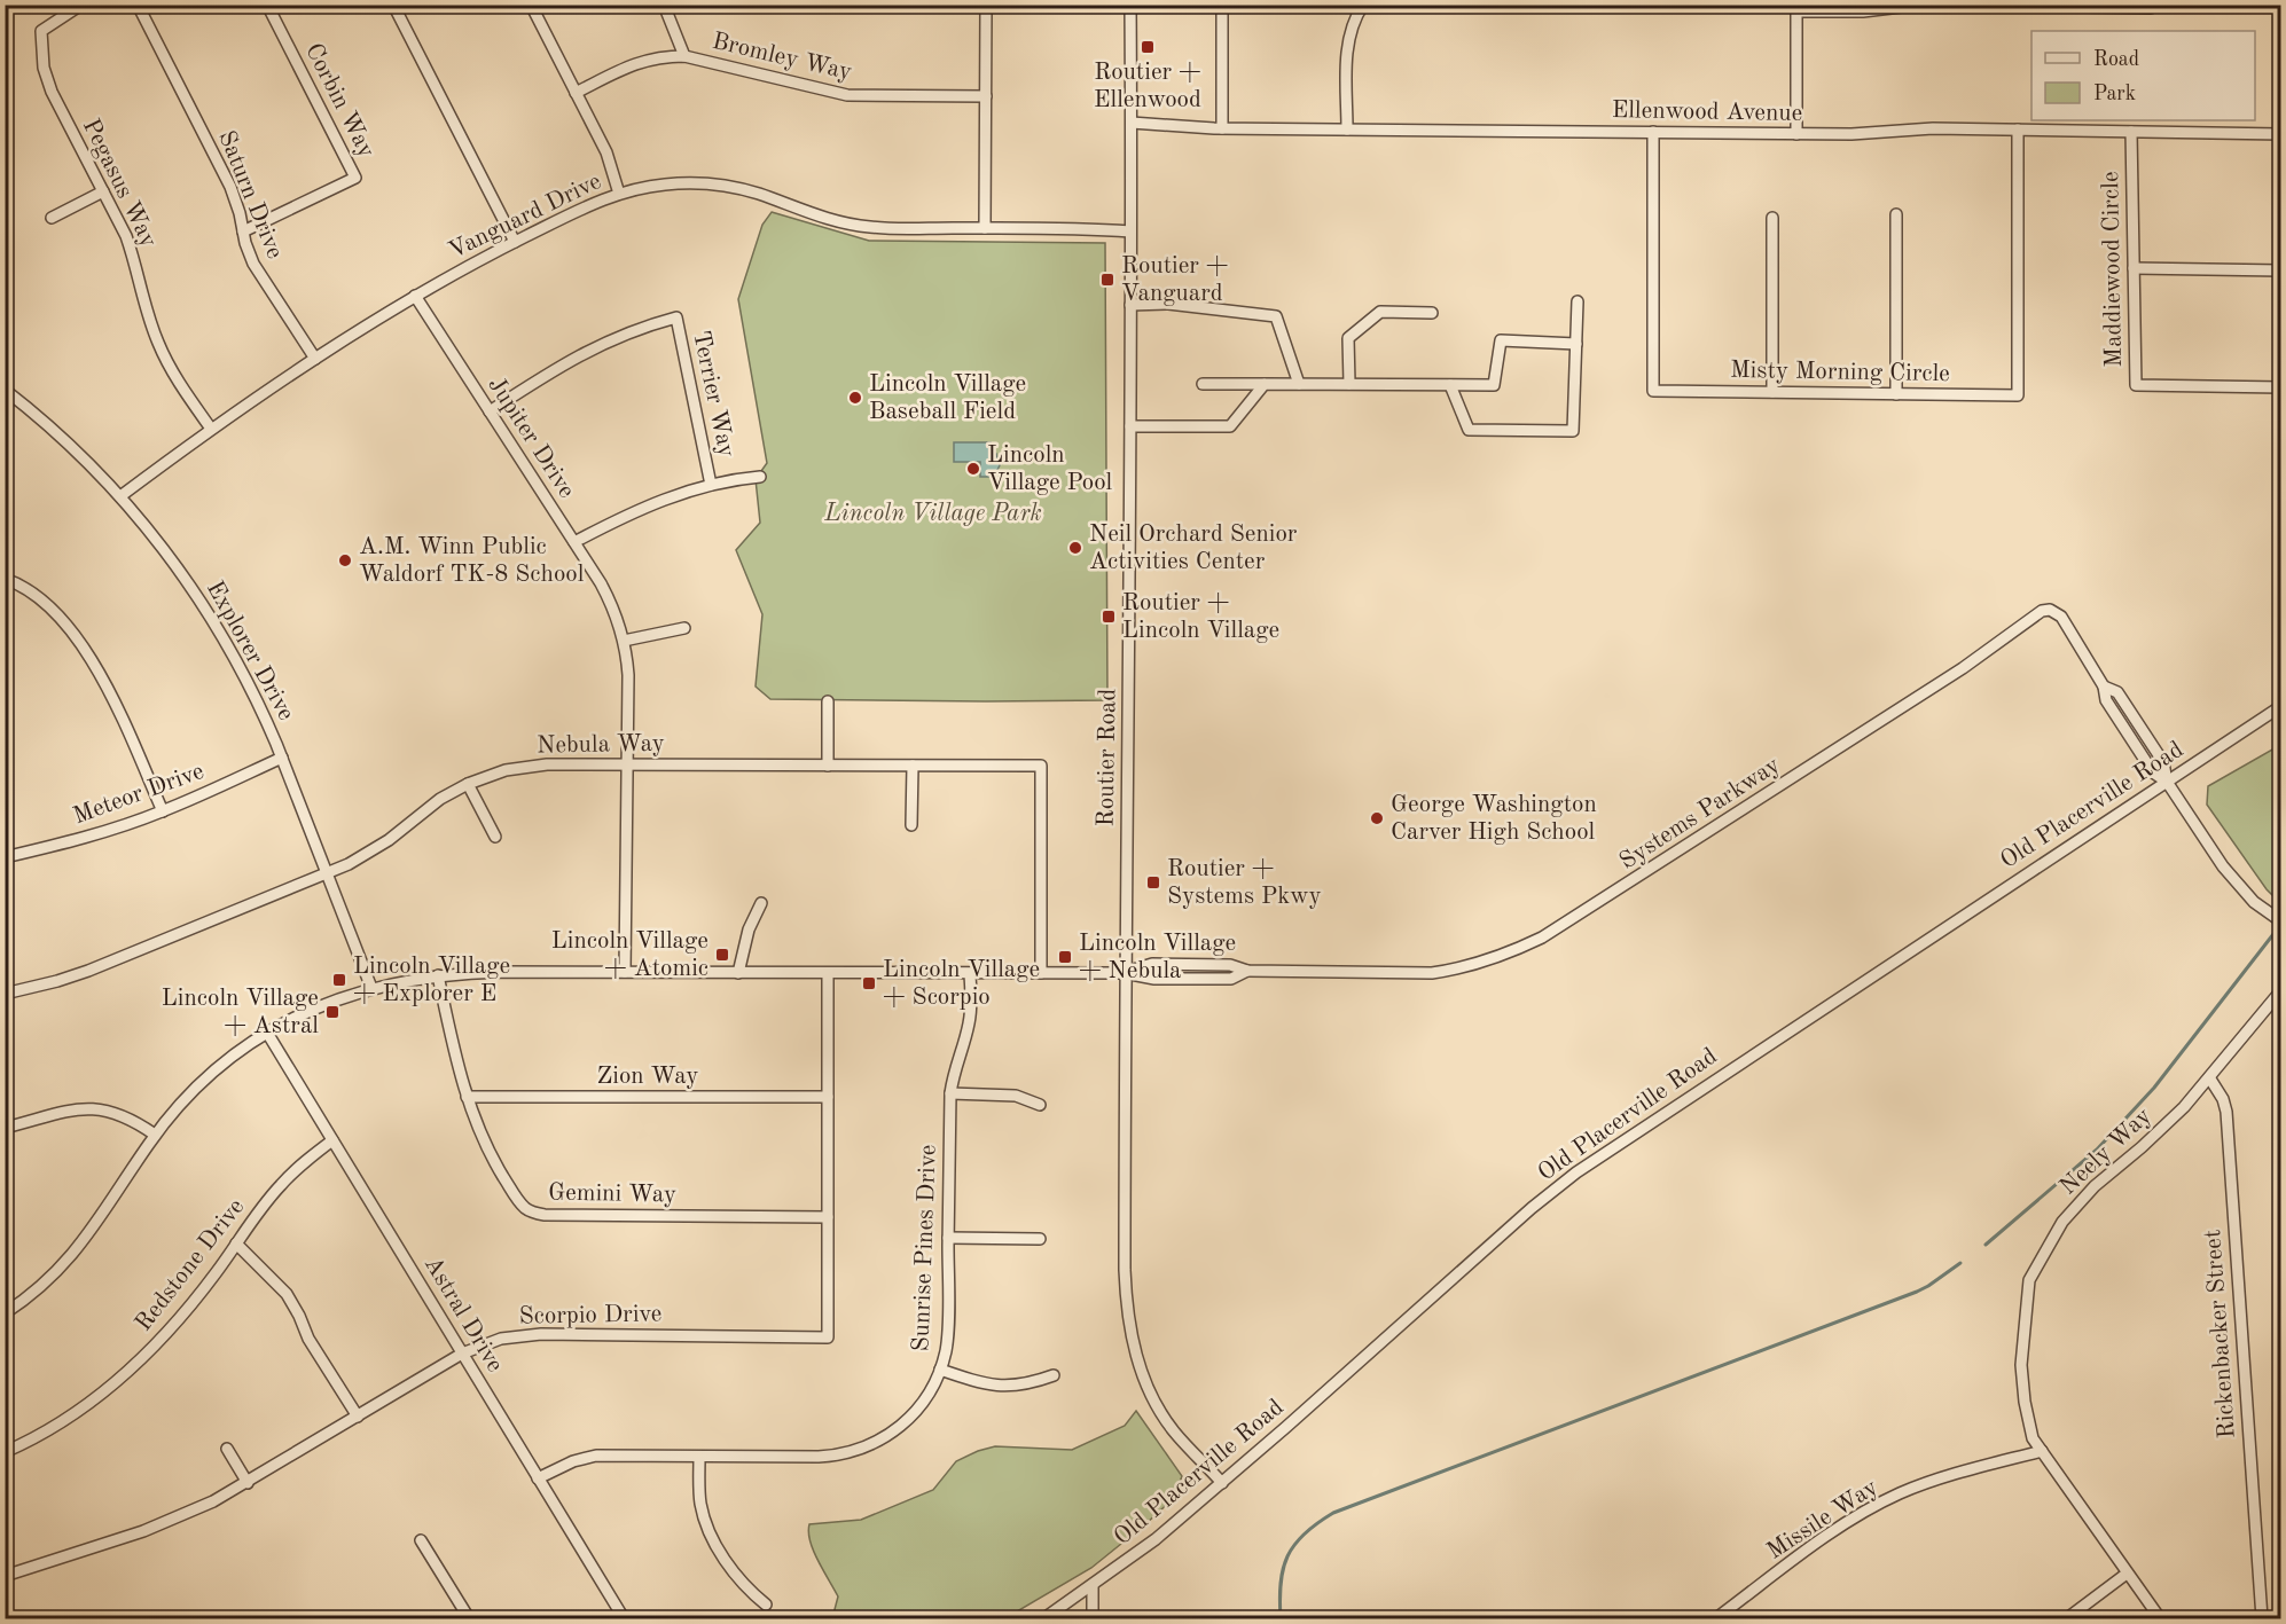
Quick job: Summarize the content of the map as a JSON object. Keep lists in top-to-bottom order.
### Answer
{
  "streets": {
    "street": [
      "Bromley Way",
      "Corbin Way",
      "Ellenwood Avenue",
      "Pegasus Way",
      "Saturn Drive",
      "Vanguard Drive",
      "Maddiewood Circle",
      "Misty Morning Circle",
      "Terrier Way",
      "Jupiter Drive",
      "Explorer Drive",
      "Nebula Way",
      "Routier Road",
      "Meteor Drive",
      "Old Placerville Road",
      "Systems Parkway",
      "Zion Way",
      "Neely Way",
      "Gemini Way",
      "Sunrise Pines Drive",
      "Redstone Drive",
      "Astral Drive",
      "Scorpio Drive",
      "Rickenbacker Street",
      "Missile Way"
    ]
  },
  "crossings": [
    ["Corbin Way", "Saturn Drive"],
    ["Ellenwood Avenue", "Maddiewood Circle"],
    ["Ellenwood Avenue", "Misty Morning Circle"],
    ["Ellenwood Avenue", "Routier Road"],
    ["Pegasus Way", "Vanguard Drive"],
    ["Saturn Drive", "Vanguard Drive"],
    ["Vanguard Drive", "Jupiter Drive"],
    ["Vanguard Drive", "Explorer Drive"],
    ["Vanguard Drive", "Routier Road"],
    ["Terrier Way", "Jupiter Drive"],
    ["Jupiter Drive", "Nebula Way"],
    ["Jupiter Drive", "Systems Parkway"],
    ["Explorer Drive", "Nebula Way"],
    ["Explorer Drive", "Meteor Drive"],
    ["Explorer Drive", "Systems Parkway"],
    ["Nebula Way", "Systems Parkway"],
    ["Routier Road", "Old Placerville Road"],
    ["Routier Road", "Systems Parkway"],
    ["Old Placerville Road", "Systems Parkway"],
    ["Systems Parkway", "Gemini Way"],
    ["Systems Parkway", "Sunrise Pines Drive"],
    ["Systems Parkway", "Astral Drive"],
    ["Systems Parkway", "Scorpio Drive"],
    ["Zion Way", "Gemini Way"],
    ["Zion Way", "Scorpio Drive"],
    ["Neely Way", "Rickenbacker Street"],
    ["Neely Way", "Missile Way"],
    ["Gemini Way", "Scorpio Drive"],
    ["Sunrise Pines Drive", "Astral Drive"],
    ["Redstone Drive", "Astral Drive"],
    ["Astral Drive", "Scorpio Drive"]
  ],
  "parks": ["Lincoln Village Park"],
  "places": {
    "transit": [
      "Routier + Ellenwood",
      "Routier + Vanguard",
      "Routier + Lincoln Village",
      "Routier + Systems Pkwy",
      "Lincoln Village + Atomic",
      "Lincoln Village + Nebula",
      "Lincoln Village + Explorer E",
      "Lincoln Village + Scorpio",
      "Lincoln Village + Astral"
    ],
    "other": [
      "Lincoln Village Baseball Field",
      "Lincoln Village Pool",
      "Neil Orchard Senior Activities Center",
      "A.M. Winn Public Waldorf TK-8 School",
      "George Washington Carver High School"
    ]
  },
  "legend": ["Road", "Park"]
}
